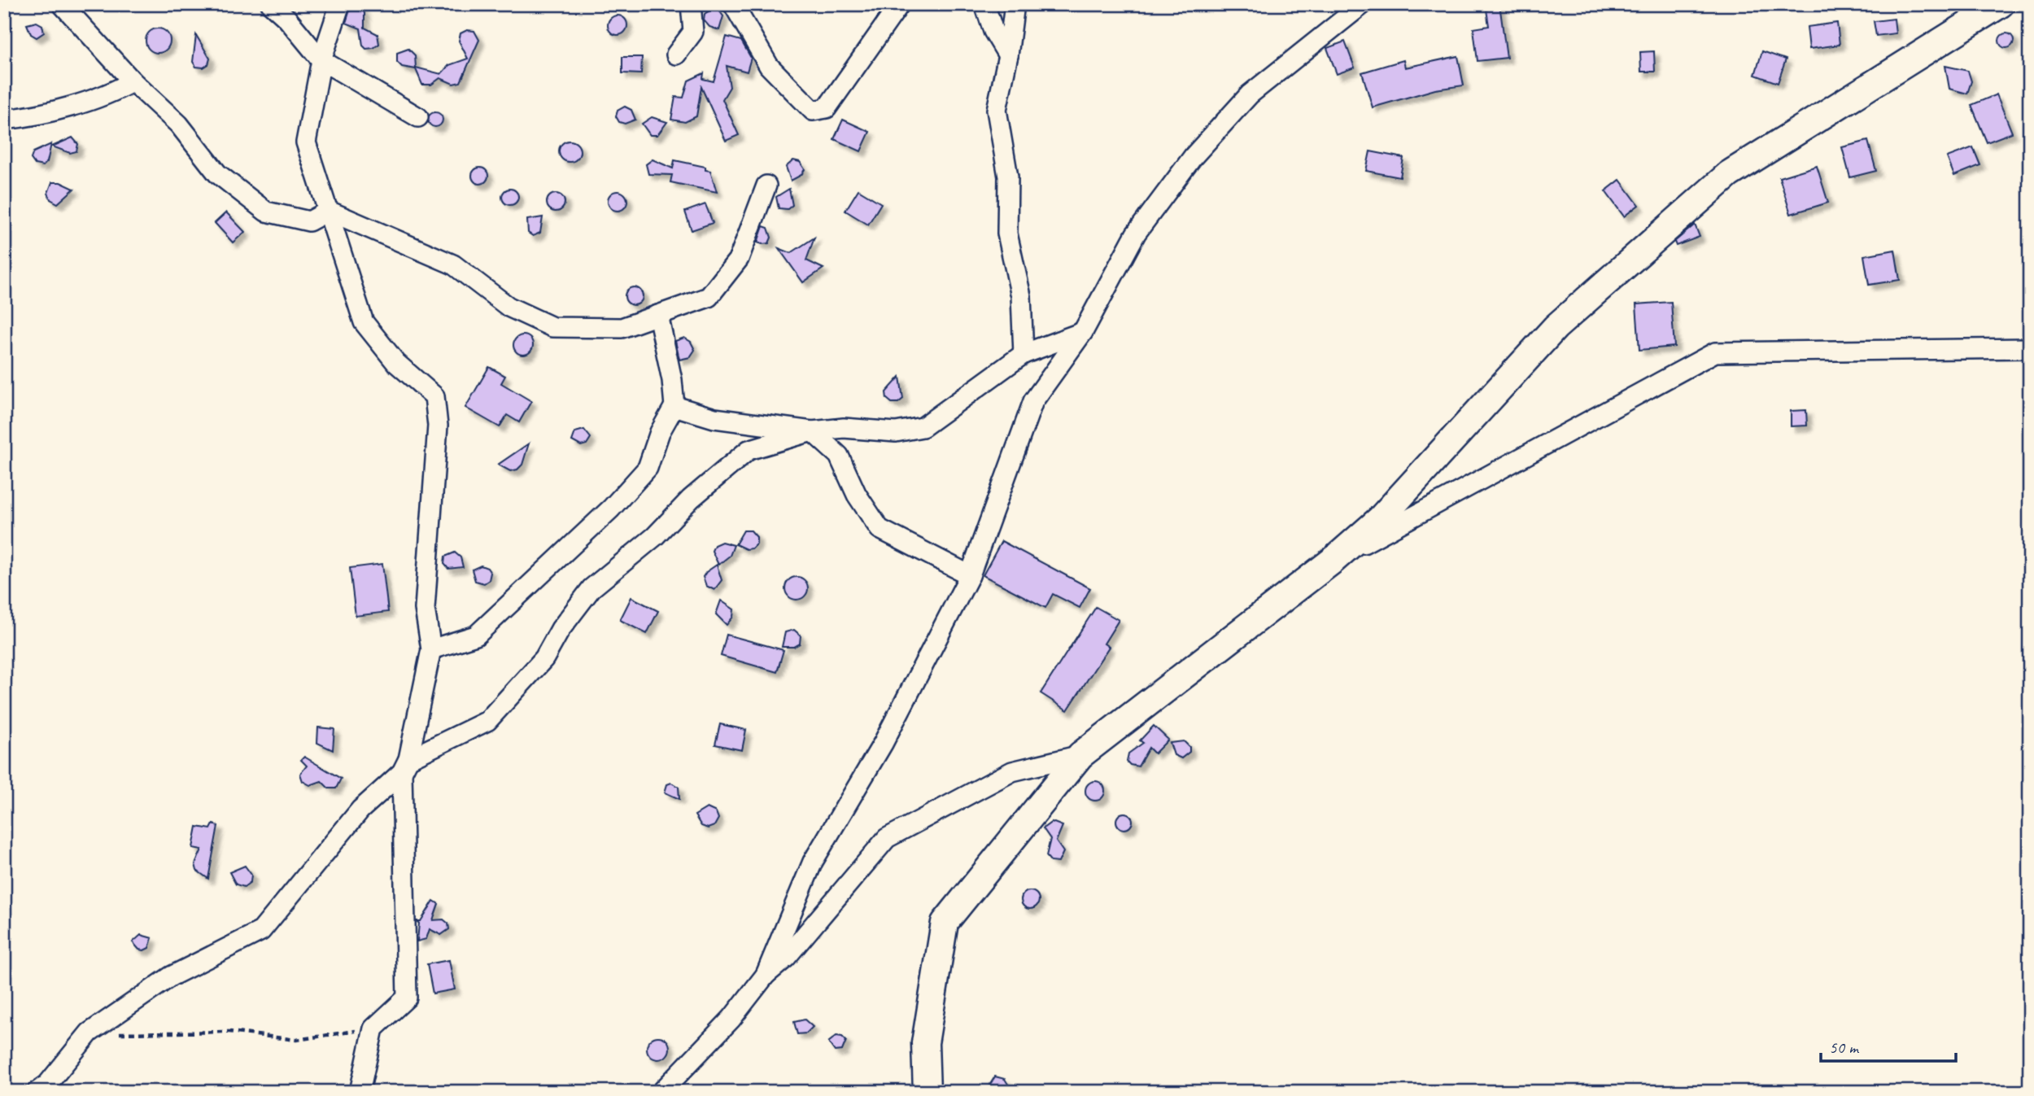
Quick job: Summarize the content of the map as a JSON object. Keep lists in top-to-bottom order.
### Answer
{
  "scale_bar": "50 m"
}
